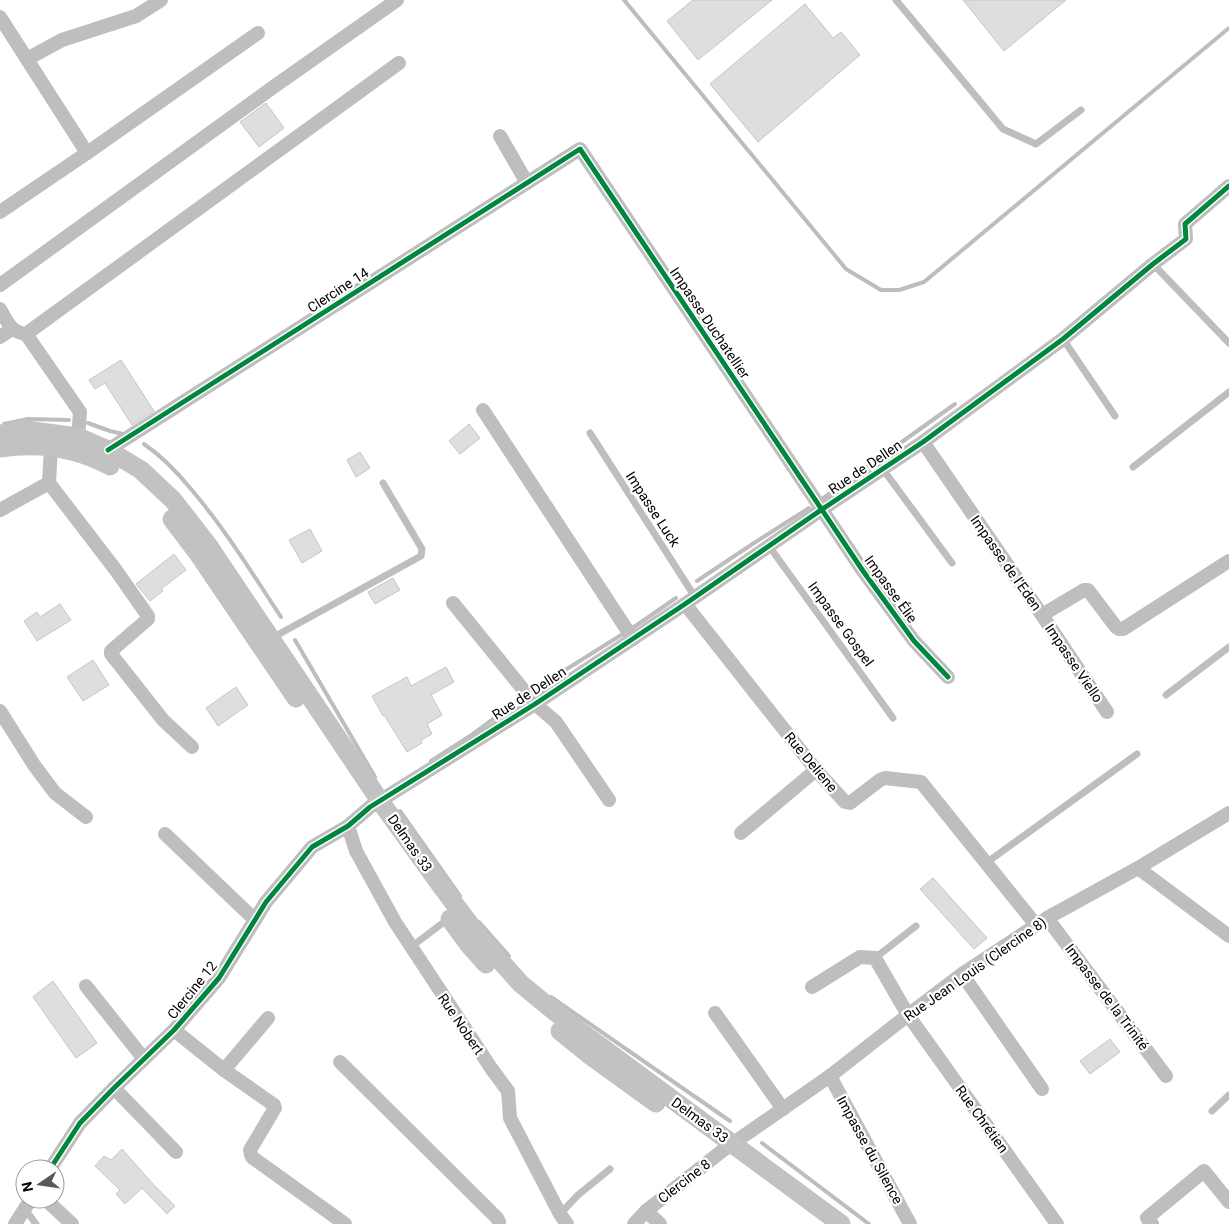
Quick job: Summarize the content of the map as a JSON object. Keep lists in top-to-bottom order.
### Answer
{
  "streets": {
    "main road": ["Delmas 33"],
    "street": [
      "Clercine 14",
      "Impasse Duchatellier",
      "Rue de Dellen",
      "Impasse de l'Eden",
      "Impasse Élie",
      "Impasse Viello",
      "Rue Deliene",
      "Rue Jean Louis (Clercine 8)",
      "Clercine 12",
      "Impasse de la Trinité",
      "Rue Nobert",
      "Rue Chrétien",
      "Impasse du Silence",
      "Clercine 8"
    ],
    "lane": ["Impasse Luck", "Impasse Gospel"]
  },
  "crossings": [
    ["Clercine 14", "Impasse Duchatellier"],
    ["Clercine 14", "Delmas 33"],
    ["Impasse Duchatellier", "Rue de Dellen"],
    ["Impasse Duchatellier", "Impasse Élie"],
    ["Rue de Dellen", "Impasse Luck"],
    ["Rue de Dellen", "Impasse de l'Eden"],
    ["Rue de Dellen", "Impasse Élie"],
    ["Rue de Dellen", "Impasse Gospel"],
    ["Rue de Dellen", "Rue Deliene"],
    ["Rue de Dellen", "Delmas 33"],
    ["Rue de Dellen", "Clercine 12"],
    ["Rue de Dellen", "Rue Nobert"],
    ["Impasse Luck", "Rue Deliene"],
    ["Impasse de l'Eden", "Impasse Viello"],
    ["Rue Deliene", "Rue Jean Louis (Clercine 8)"],
    ["Rue Deliene", "Impasse de la Trinité"],
    ["Delmas 33", "Rue Jean Louis (Clercine 8)"],
    ["Delmas 33", "Clercine 8"],
    ["Rue Jean Louis (Clercine 8)", "Impasse de la Trinité"],
    ["Rue Jean Louis (Clercine 8)", "Rue Chrétien"],
    ["Rue Jean Louis (Clercine 8)", "Impasse du Silence"],
    ["Rue Jean Louis (Clercine 8)", "Clercine 8"],
    ["Clercine 12", "Rue Nobert"]
  ],
  "north": "left"
}
